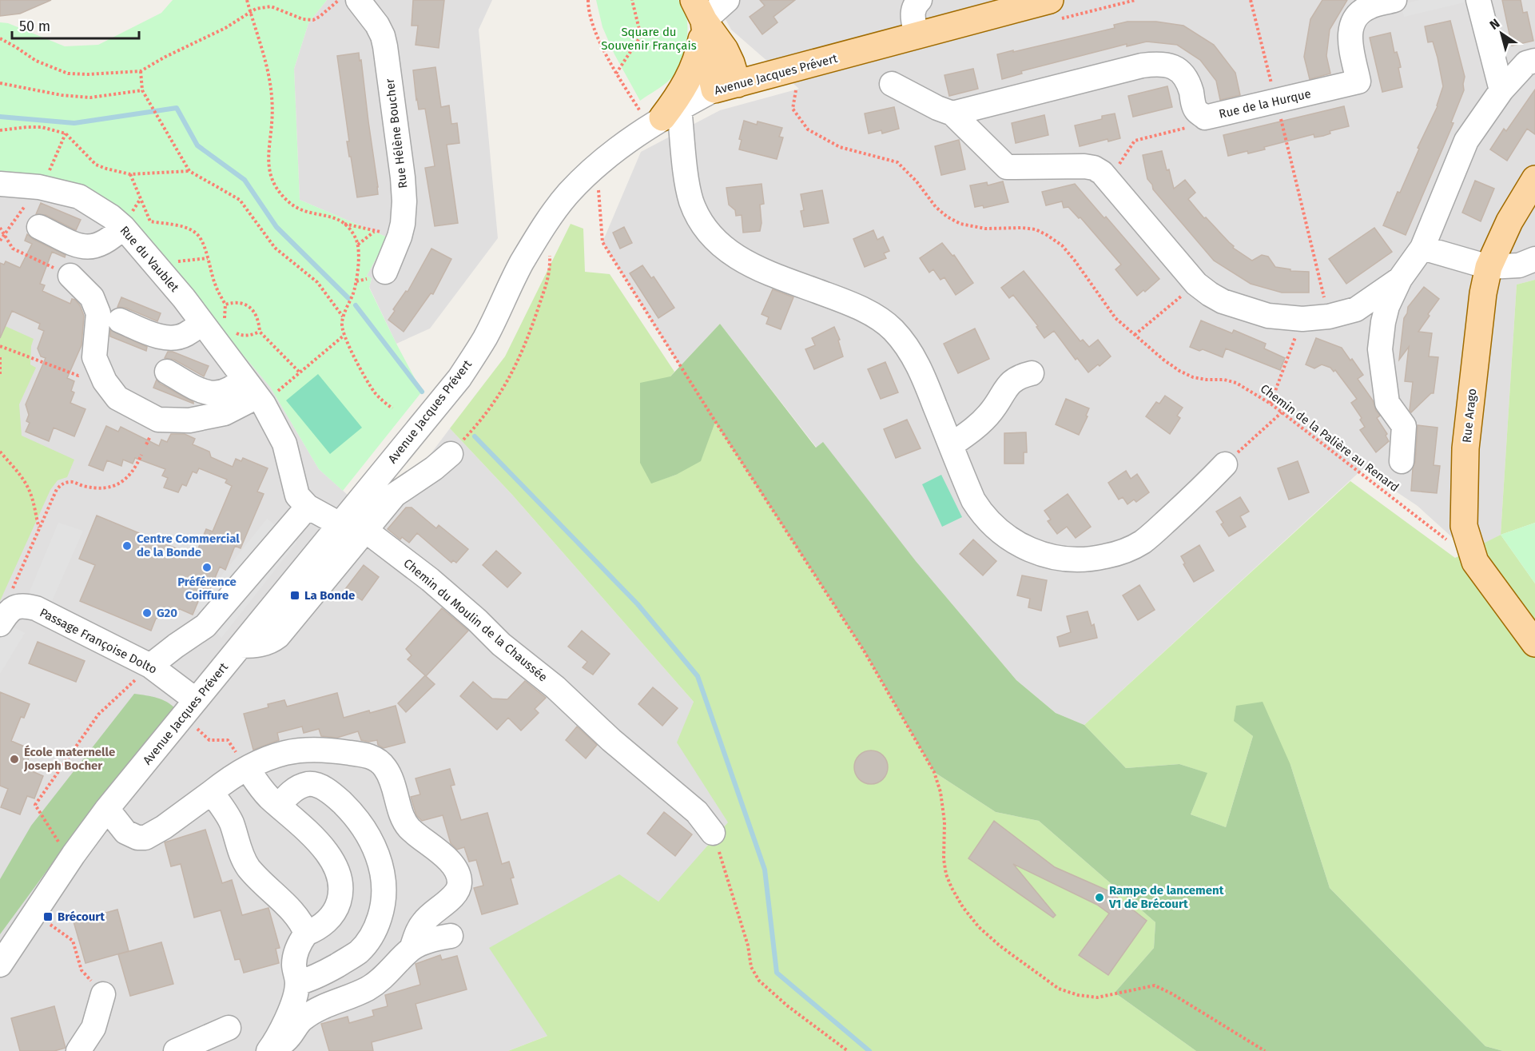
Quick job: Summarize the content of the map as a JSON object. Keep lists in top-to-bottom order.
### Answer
{
  "streets": {
    "main road": ["Avenue Jacques Prévert", "Rue Arago"],
    "street": [
      "Rue de la Hurque",
      "Rue Hélène Boucher",
      "Rue du Vaublet",
      "Chemin du Moulin de la Chaussée",
      "Passage Françoise Dolto"
    ],
    "path": ["Chemin de la Palière au Renard"]
  },
  "crossings": [
    ["Avenue Jacques Prévert", "Rue du Vaublet"],
    ["Avenue Jacques Prévert", "Passage Françoise Dolto"]
  ],
  "parks": ["Square du Souvenir Français"],
  "places": {
    "other": [
      "Centre Commercial de la Bonde",
      "Préférence Coiffure",
      "G20",
      "École maternelle Joseph Bocher",
      "Rampe de lancement V1 de Brécourt"
    ],
    "transit": ["La Bonde", "Brécourt"]
  },
  "scale_bar": "50 m",
  "north": "top left"
}
